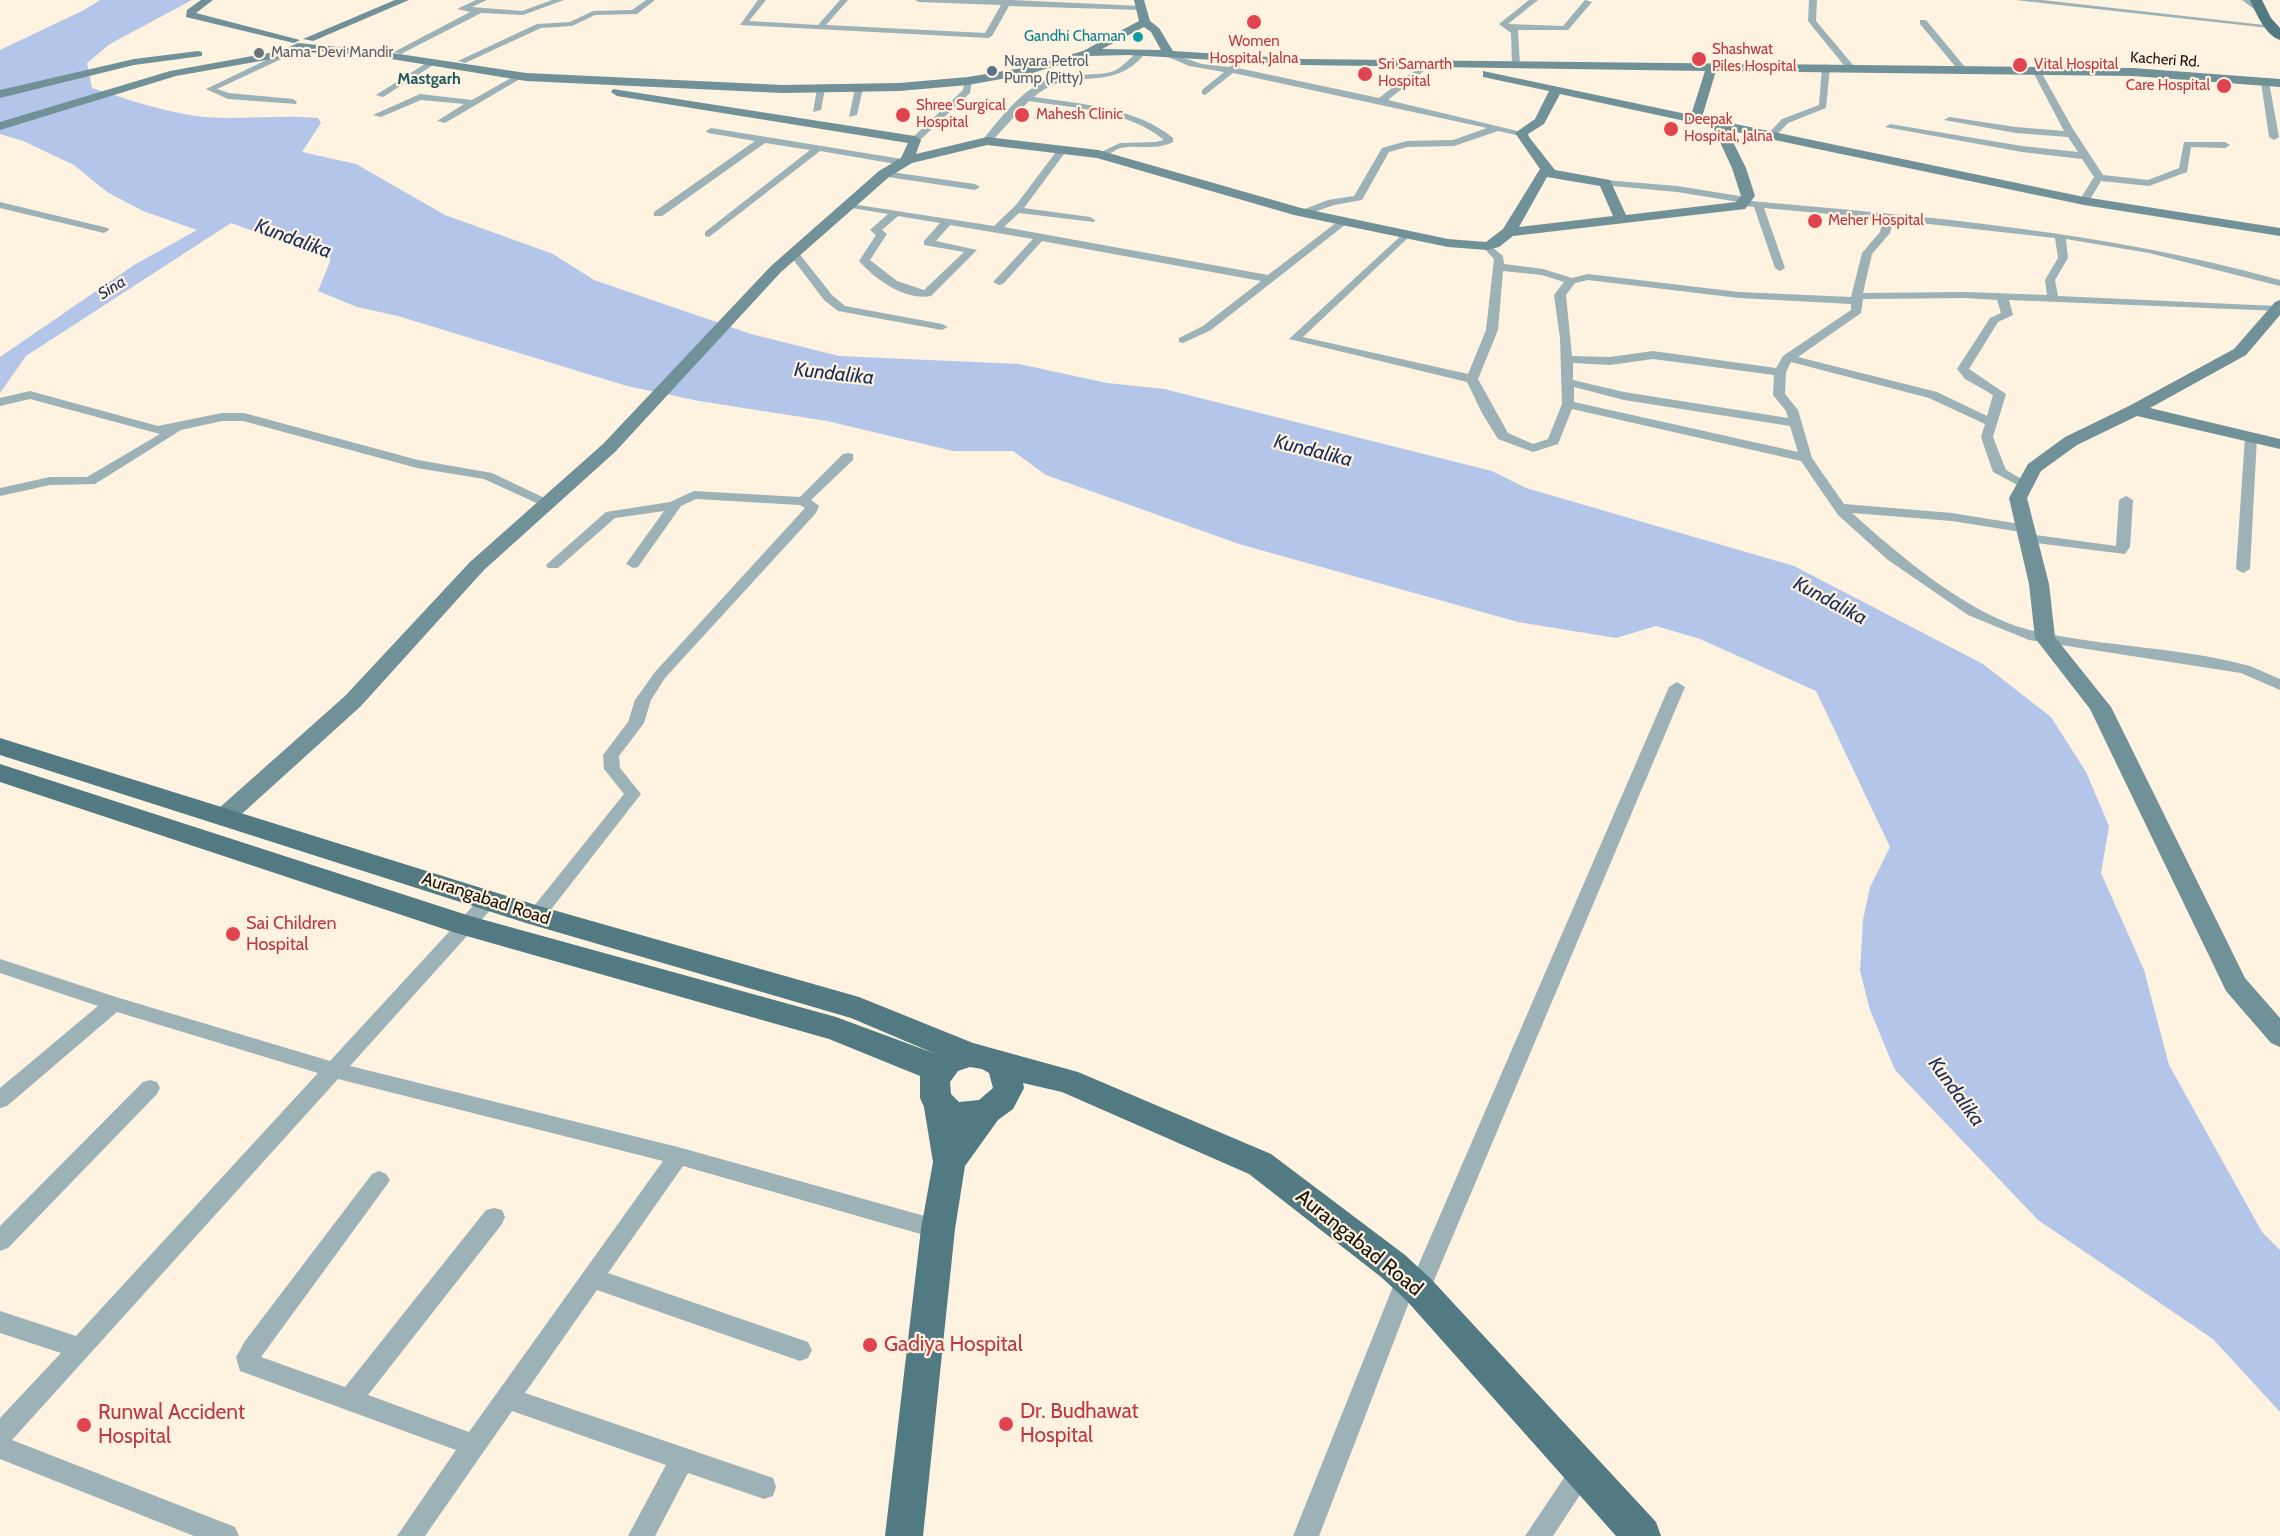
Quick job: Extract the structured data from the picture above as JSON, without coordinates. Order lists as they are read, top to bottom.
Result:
{
  "streets": {
    "main road": ["Kacheri Rd.", "Aurangabad Road"]
  },
  "districts": ["Mastgarh"],
  "water": ["Kundalika", "Sina"],
  "places": [
    "Women Hospital, Jalna",
    "Gandhi Chaman",
    "Mama-Devi Mandir",
    "Shashwat Piles Hospital",
    "Vital Hospital",
    "Nayara Petrol Pump (Pitty)",
    "Sri Samarth Hospital",
    "Care Hospital",
    "Shree Surgical Hospital",
    "Mahesh Clinic",
    "Deepak Hospital, Jalna",
    "Meher Hospital",
    "Sai Children Hospital",
    "Gadiya Hospital",
    "Dr. Budhawat Hospital",
    "Runwal Accident Hospital"
  ]
}
